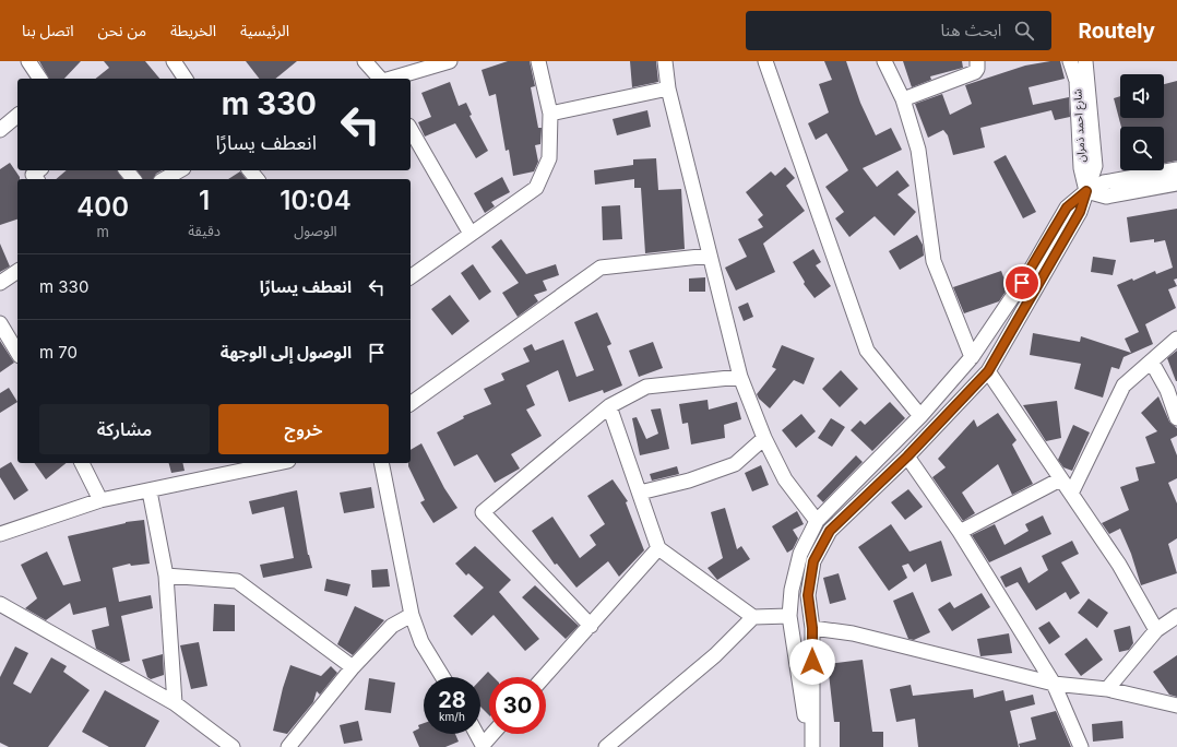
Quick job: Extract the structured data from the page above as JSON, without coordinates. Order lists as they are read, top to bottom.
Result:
{
  "streets": {
    "street": ["شارع احمد ذمران"]
  },
  "page": {
    "header": "Routely",
    "search": "ابحث هنا",
    "nav": [
      "الرئيسية",
      "الخريطة",
      "من نحن",
      "اتصل بنا"
    ],
    "turn": ["330 m", "انعطف يسارًا"],
    "eta": [
      "10:04",
      "الوصول",
      "1",
      "دقيقة",
      "400",
      "m"
    ],
    "list": [
      {
        "name": "انعطف يسارًا",
        "value": "330 m"
      },
      {
        "name": "الوصول إلى الوجهة",
        "value": "70 m"
      }
    ],
    "buttons": ["خروج", "مشاركة"],
    "speed": "28 km/h",
    "limit": "30"
  }
}
